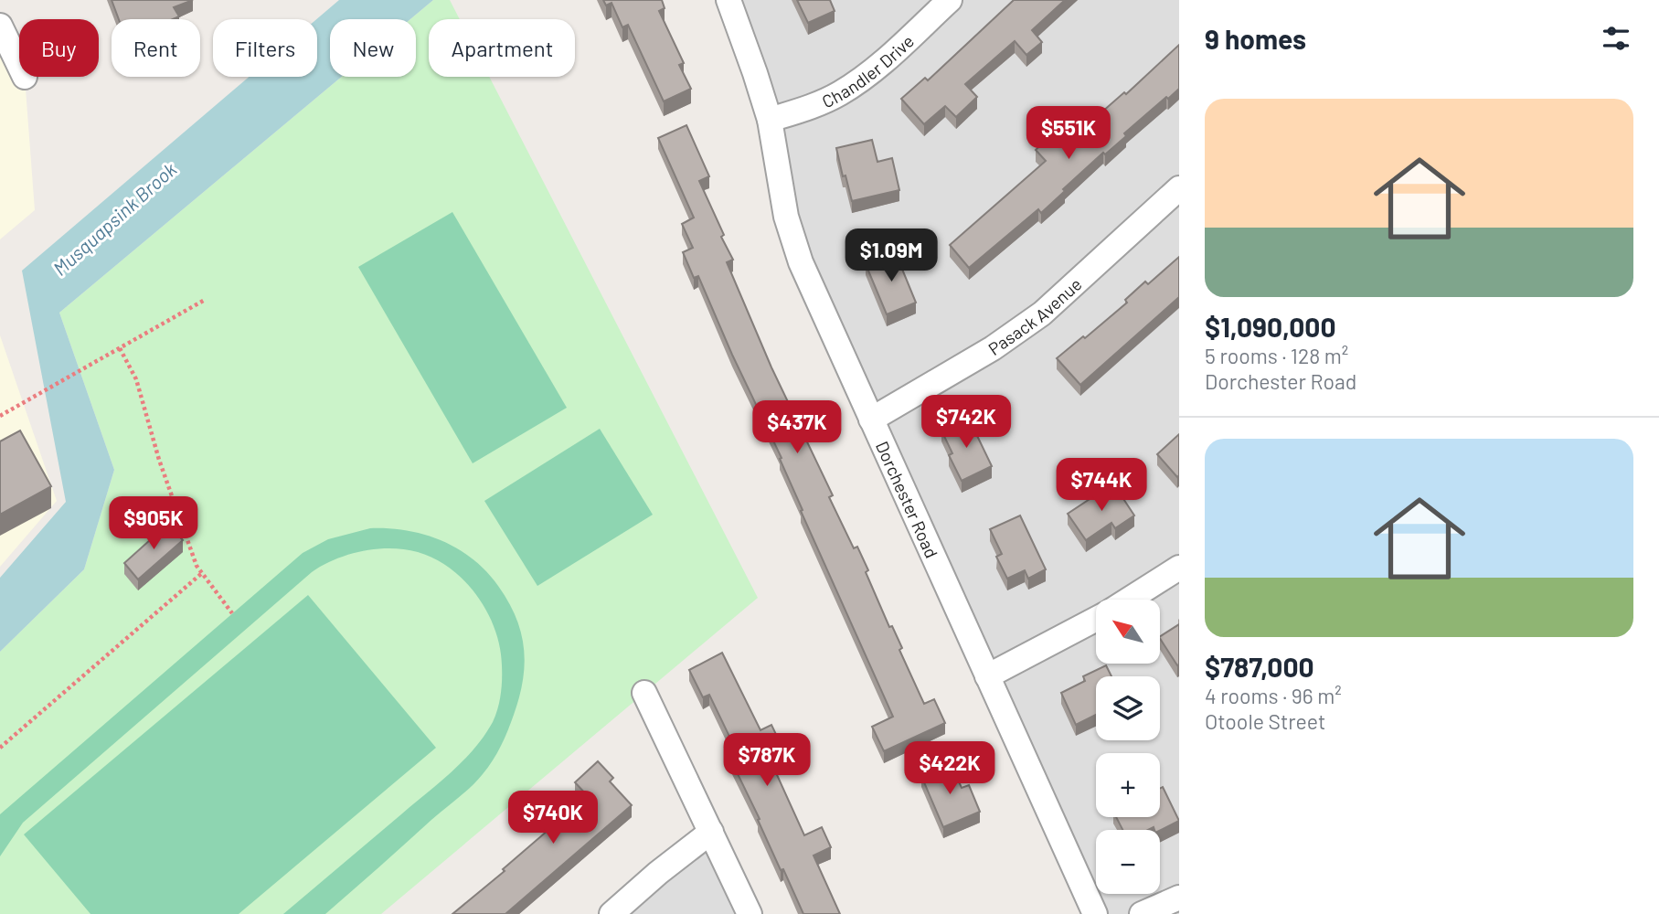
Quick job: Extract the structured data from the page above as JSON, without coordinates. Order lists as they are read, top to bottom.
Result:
{
  "streets": {
    "street": ["Chandler Drive", "Pasack Avenue", "Dorchester Road"]
  },
  "crossings": [
    ["Chandler Drive", "Dorchester Road"],
    ["Pasack Avenue", "Dorchester Road"]
  ],
  "water": ["Musquapsink Brook"],
  "north": "top left",
  "page": {
    "heading": "9 homes",
    "chip": [
      "Buy",
      "Rent",
      "Filters",
      "New",
      "Apartment"
    ],
    "list": [
      {
        "name": "$1,090,000",
        "note": "5 rooms · 128 m² · Dorchester Road"
      },
      {
        "name": "$787,000",
        "note": "4 rooms · 96 m² · Otoole Street"
      }
    ],
    "price": [
      "$551K",
      "$1.09M",
      "$742K",
      "$437K",
      "$744K",
      "$905K",
      "$787K",
      "$422K",
      "$740K"
    ],
    "map_buttons": ["+", "−"]
  }
}
